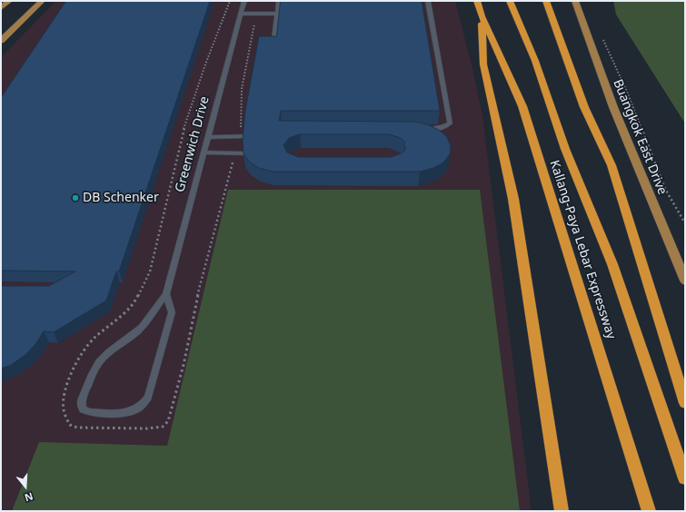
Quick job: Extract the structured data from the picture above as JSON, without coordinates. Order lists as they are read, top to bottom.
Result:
{
  "streets": {
    "highway": ["Kallang-Paya Lebar Expressway"],
    "main road": ["Buangkok East Drive"],
    "lane": ["Greenwich Drive"]
  },
  "places": ["DB Schenker"],
  "north": "bottom"
}
